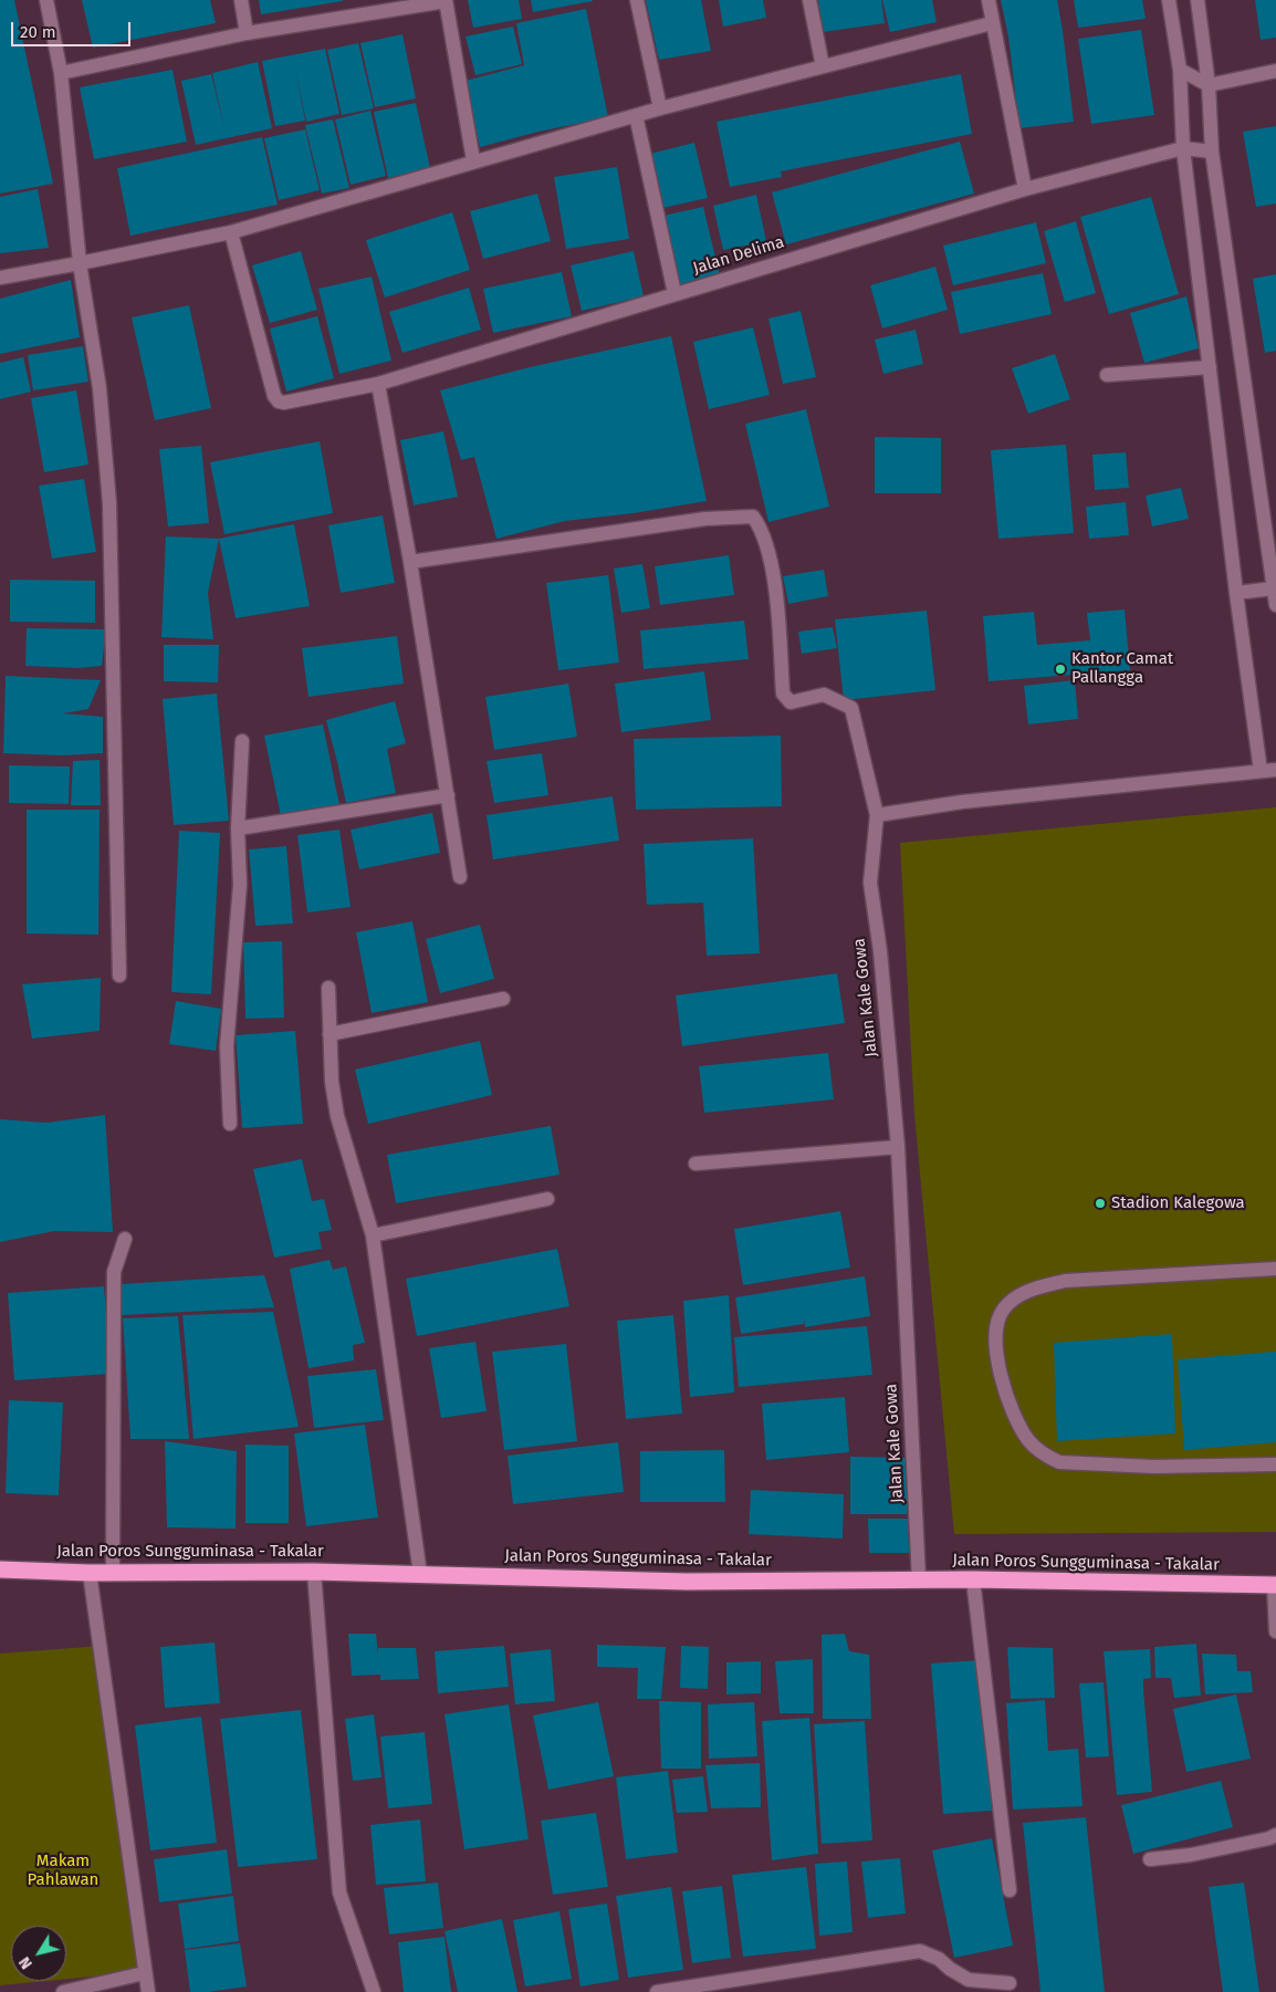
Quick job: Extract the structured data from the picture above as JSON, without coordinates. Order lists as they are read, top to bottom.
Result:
{
  "streets": {
    "highway": ["Jalan Poros Sungguminasa - Takalar"],
    "street": ["Jalan Delima", "Jalan Kale Gowa"]
  },
  "crossings": [
    ["Jalan Kale Gowa", "Jalan Poros Sungguminasa - Takalar"]
  ],
  "parks": ["Makam Pahlawan"],
  "places": ["Kantor Camat Pallangga", "Stadion Kalegowa"],
  "scale_bar": "20 m",
  "north": "bottom left"
}
